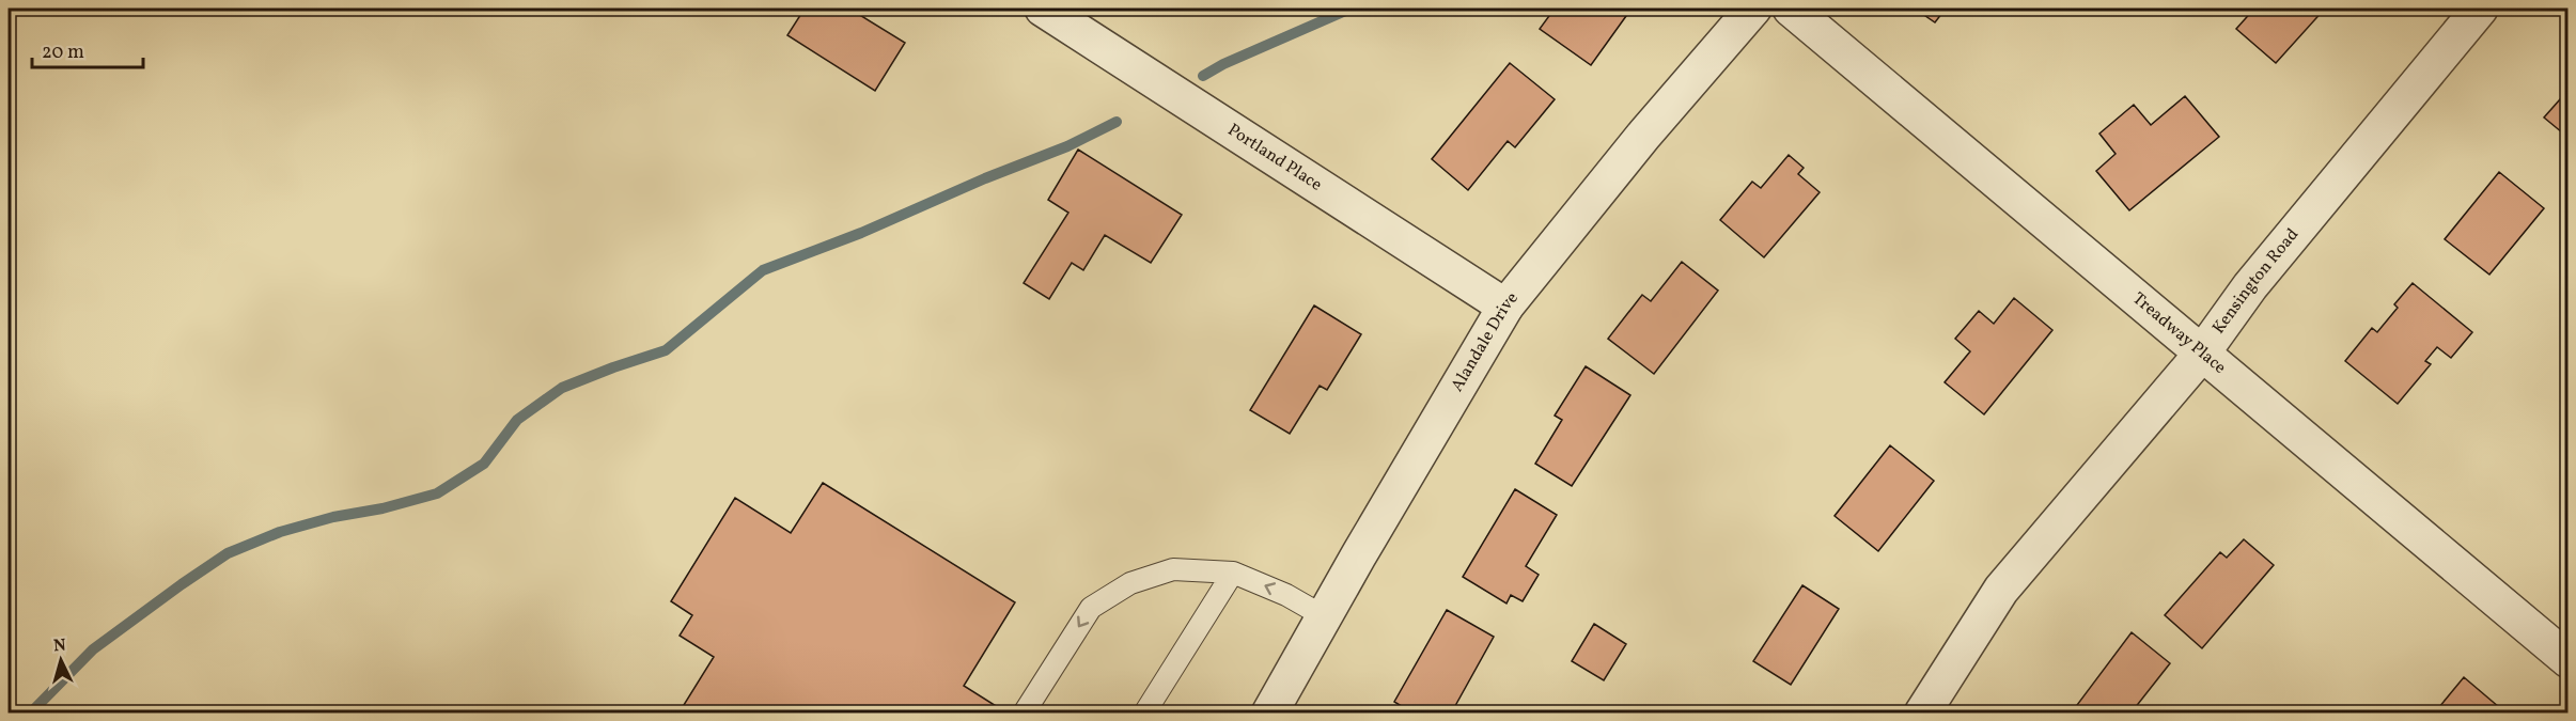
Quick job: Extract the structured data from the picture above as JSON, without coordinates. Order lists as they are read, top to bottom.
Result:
{
  "streets": {
    "street": [
      "Portland Place",
      "Kensington Road",
      "Treadway Place",
      "Alandale Drive"
    ]
  },
  "crossings": [
    ["Portland Place", "Alandale Drive"],
    ["Kensington Road", "Treadway Place"]
  ],
  "scale_bar": "20 m",
  "north": "top"
}
